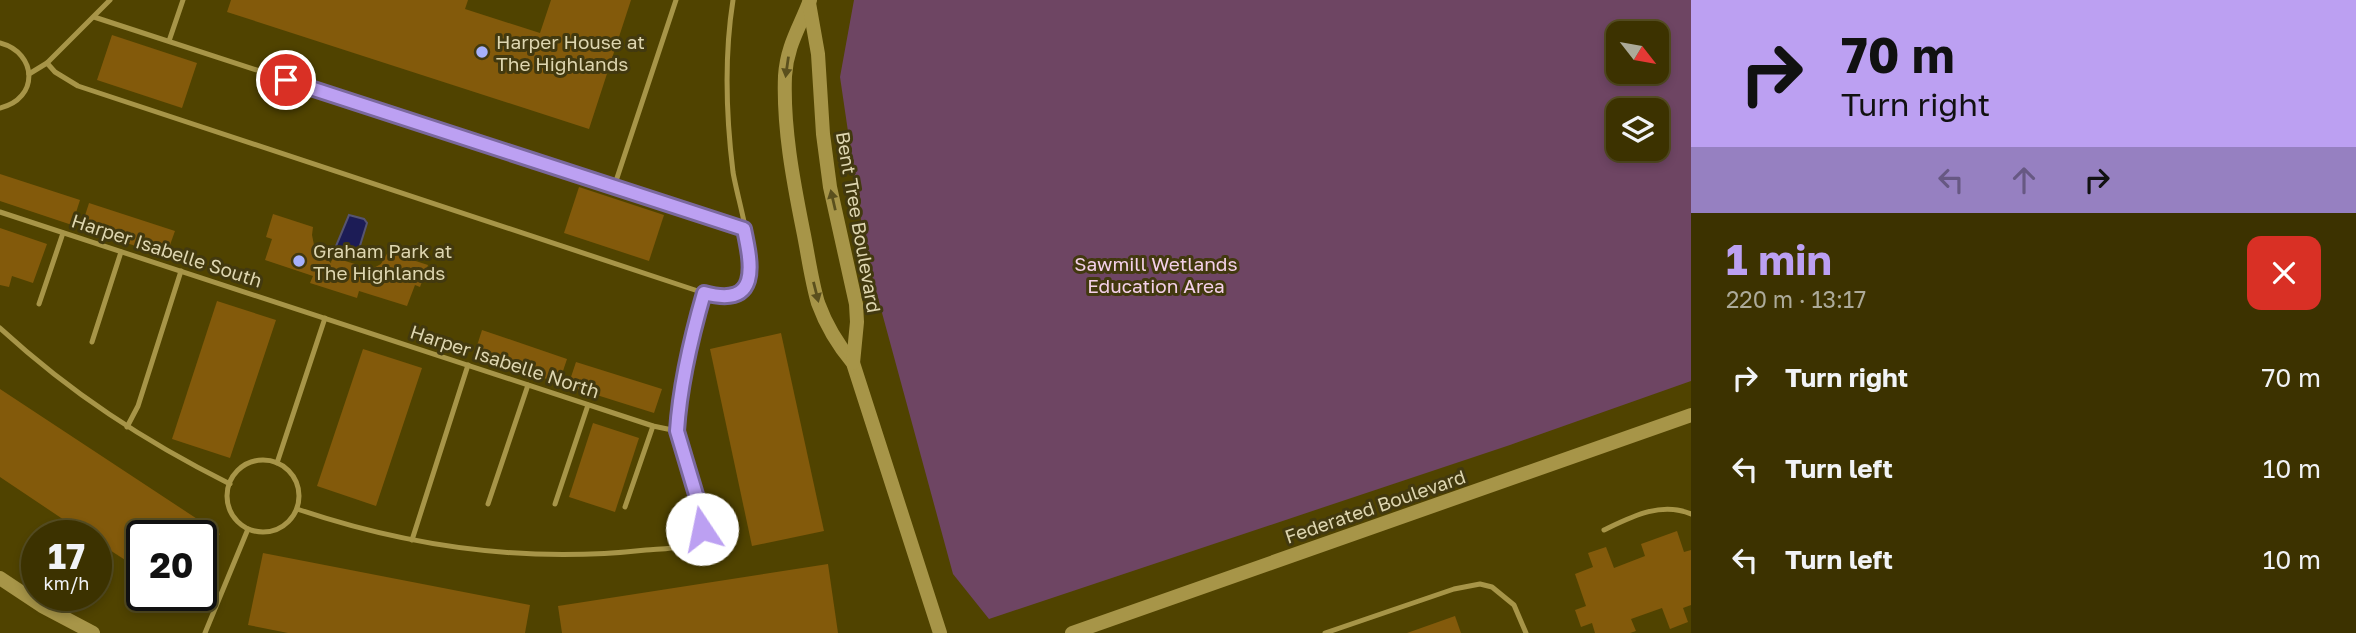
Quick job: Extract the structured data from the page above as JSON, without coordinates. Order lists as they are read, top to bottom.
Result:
{
  "streets": {
    "street": ["Bent Tree Boulevard", "Federated Boulevard"],
    "lane": ["Harper Isabelle South", "Harper Isabelle North"]
  },
  "crossings": [
    ["Harper Isabelle South", "Harper Isabelle North"]
  ],
  "parks": ["Sawmill Wetlands Education Area"],
  "places": ["Harper House at The Highlands", "Graham Park at The Highlands"],
  "north": "bottom right",
  "page": {
    "turn": ["70 m", "Turn right"],
    "heading": ["1 min", "220 m · 13:17"],
    "list": [
      {
        "name": "Turn right",
        "value": "70 m"
      },
      {
        "name": "Turn left",
        "value": "10 m"
      },
      {
        "name": "Turn left",
        "value": "10 m"
      }
    ],
    "speed": "17 km/h",
    "limit": "20"
  }
}
